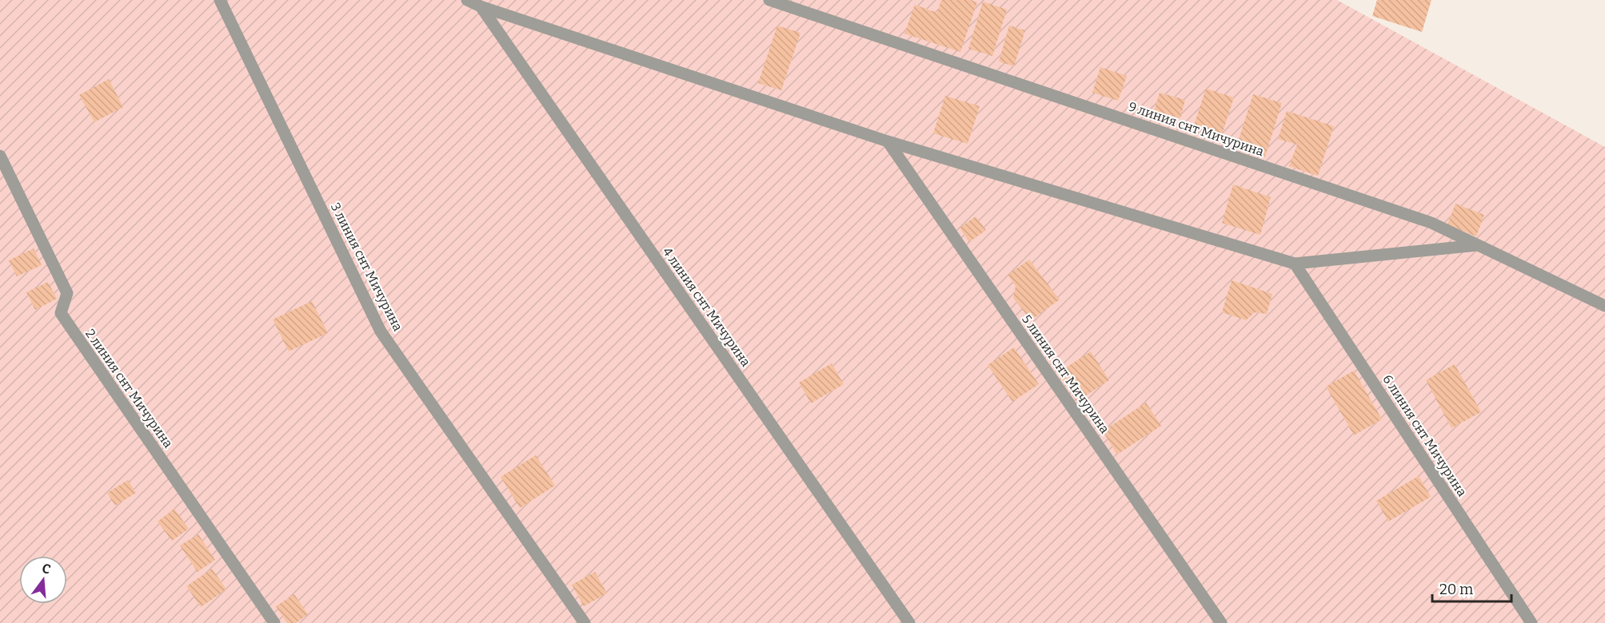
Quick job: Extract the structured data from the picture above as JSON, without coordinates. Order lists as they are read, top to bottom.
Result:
{
  "streets": {
    "street": [
      "9 линия снт Мичурина",
      "3 линия снт Мичурина",
      "4 линия снт Мичурина",
      "5 линия снт Мичурина",
      "2 линия снт Мичурина",
      "6 линия снт Мичурина"
    ]
  },
  "scale_bar": "20 m",
  "north": "top"
}
